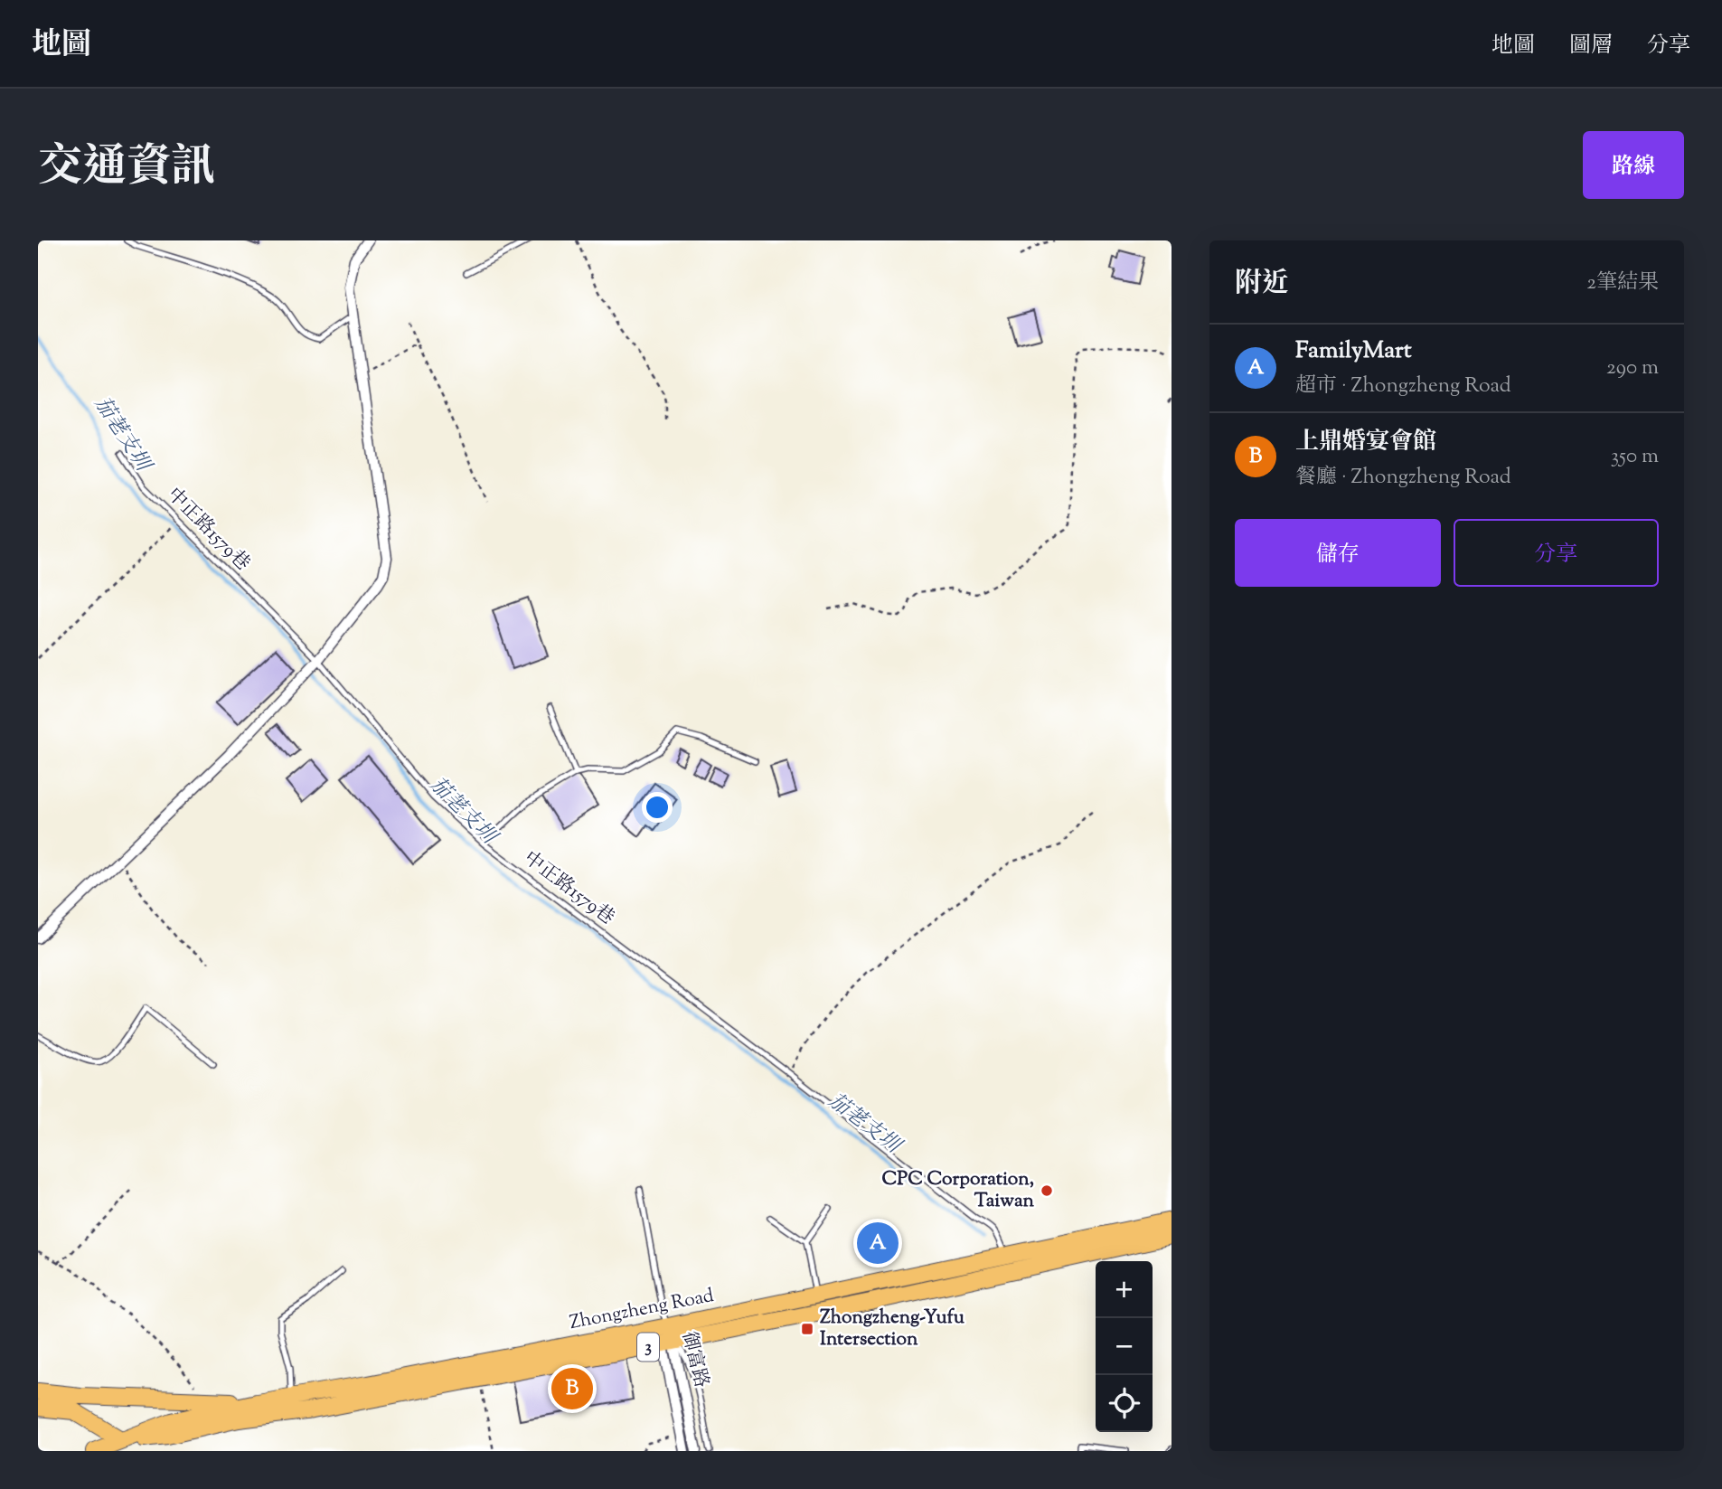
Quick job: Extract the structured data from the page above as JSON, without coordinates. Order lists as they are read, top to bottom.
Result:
{
  "streets": {
    "main road": ["Zhongzheng Road", "3"],
    "street": ["御富路"],
    "lane": ["中正路1579巷"]
  },
  "crossings": [
    ["中正路1579巷", "Zhongzheng Road"],
    ["Zhongzheng Road", "3"],
    ["Zhongzheng Road", "御富路"]
  ],
  "water": ["茄荖支圳"],
  "places": {
    "other": ["CPC Corporation, Taiwan"],
    "transit": ["Zhongzheng-Yufu Intersection"]
  },
  "page": {
    "header": "地圖",
    "nav": ["地圖", "圖層", "分享"],
    "title": "交通資訊",
    "buttons": [
      "路線",
      ["儲存", "分享"]
    ],
    "heading": ["附近", "2筆結果"],
    "list": [
      {
        "mark": "A",
        "name": "FamilyMart",
        "note": "超市 · Zhongzheng Road",
        "value": "290 m"
      },
      {
        "mark": "B",
        "name": "上鼎婚宴會館",
        "note": "餐廳 · Zhongzheng Road",
        "value": "350 m"
      }
    ],
    "pins": ["A", "B"],
    "map_buttons": ["+", "−"]
  }
}
